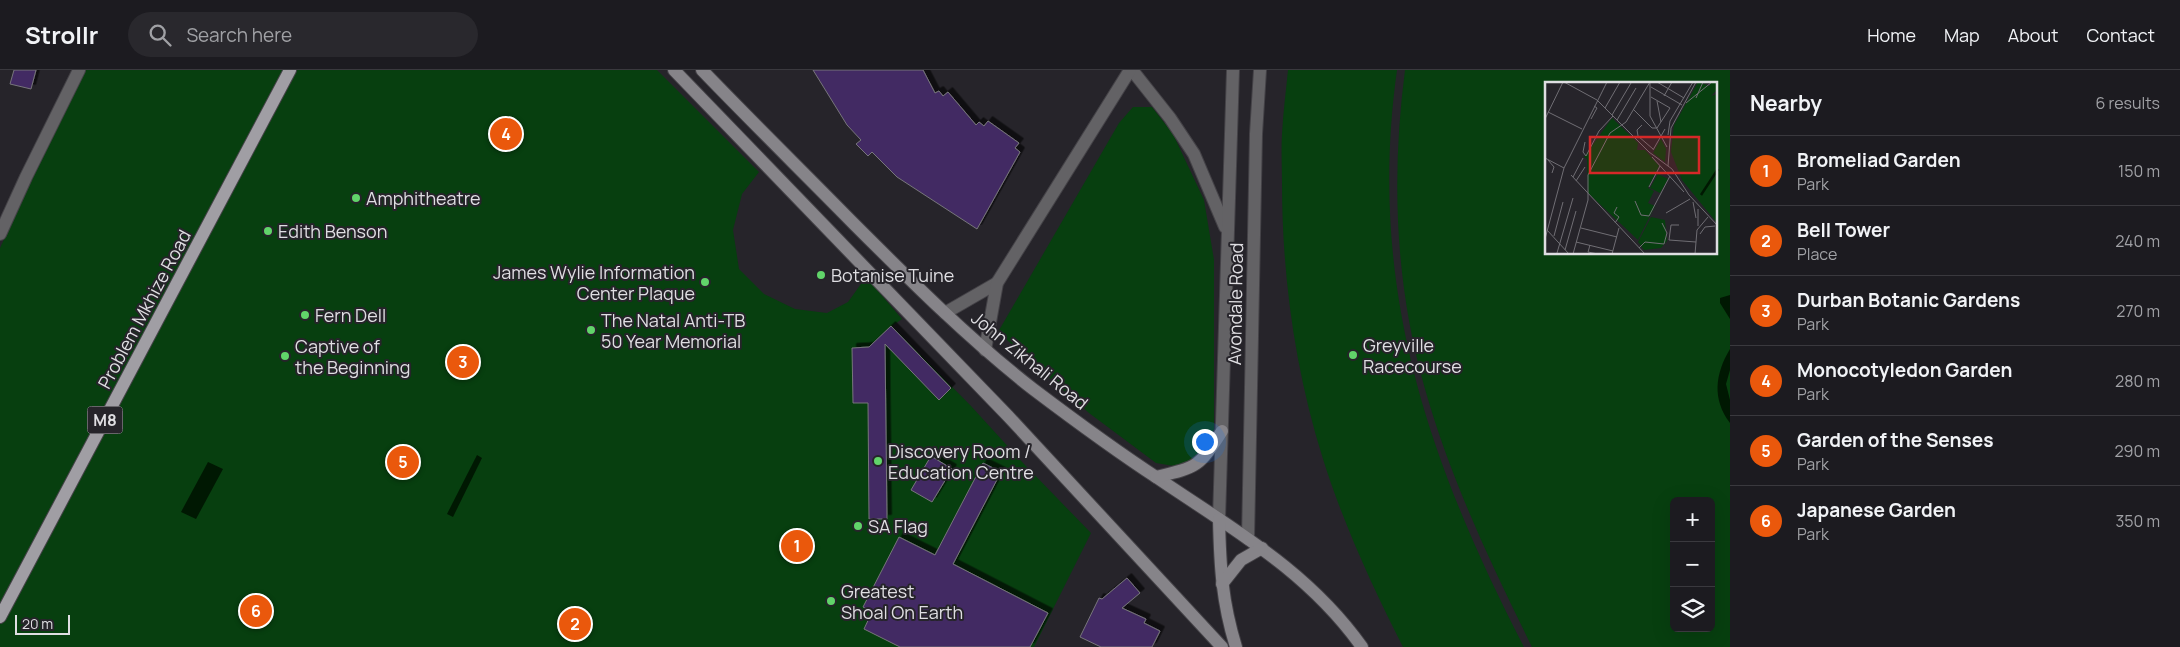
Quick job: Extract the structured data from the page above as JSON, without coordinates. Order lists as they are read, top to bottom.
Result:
{
  "streets": {
    "main road": ["Problem Mkhize Road", "John Zikhali Road", "M8"],
    "street": ["Avondale Road"]
  },
  "crossings": [
    ["Avondale Road", "John Zikhali Road"]
  ],
  "places": [
    "Amphitheatre",
    "Edith Benson",
    "Botanise Tuine",
    "James Wylie Information Center Plaque",
    "Fern Dell",
    "The Natal Anti-TB 50 Year Memorial",
    "Greyville Racecourse",
    "Captive of the Beginning",
    "Discovery Room / Education Centre",
    "SA Flag",
    "Greatest Shoal On Earth"
  ],
  "scale_bar": "20 m",
  "page": {
    "header": "Strollr",
    "search": "Search here",
    "nav": [
      "Home",
      "Map",
      "About",
      "Contact"
    ],
    "heading": ["Nearby", "6 results"],
    "pins": [
      "4",
      "3",
      "5",
      "1",
      "6",
      "2"
    ],
    "list": [
      {
        "mark": "1",
        "name": "Bromeliad Garden",
        "note": "Park",
        "value": "150 m"
      },
      {
        "mark": "2",
        "name": "Bell Tower",
        "note": "Place",
        "value": "240 m"
      },
      {
        "mark": "3",
        "name": "Durban Botanic Gardens",
        "note": "Park",
        "value": "270 m"
      },
      {
        "mark": "4",
        "name": "Monocotyledon Garden",
        "note": "Park",
        "value": "280 m"
      },
      {
        "mark": "5",
        "name": "Garden of the Senses",
        "note": "Park",
        "value": "290 m"
      },
      {
        "mark": "6",
        "name": "Japanese Garden",
        "note": "Park",
        "value": "350 m"
      }
    ],
    "map_buttons": ["+", "−"],
    "scale": "20 m"
  }
}
